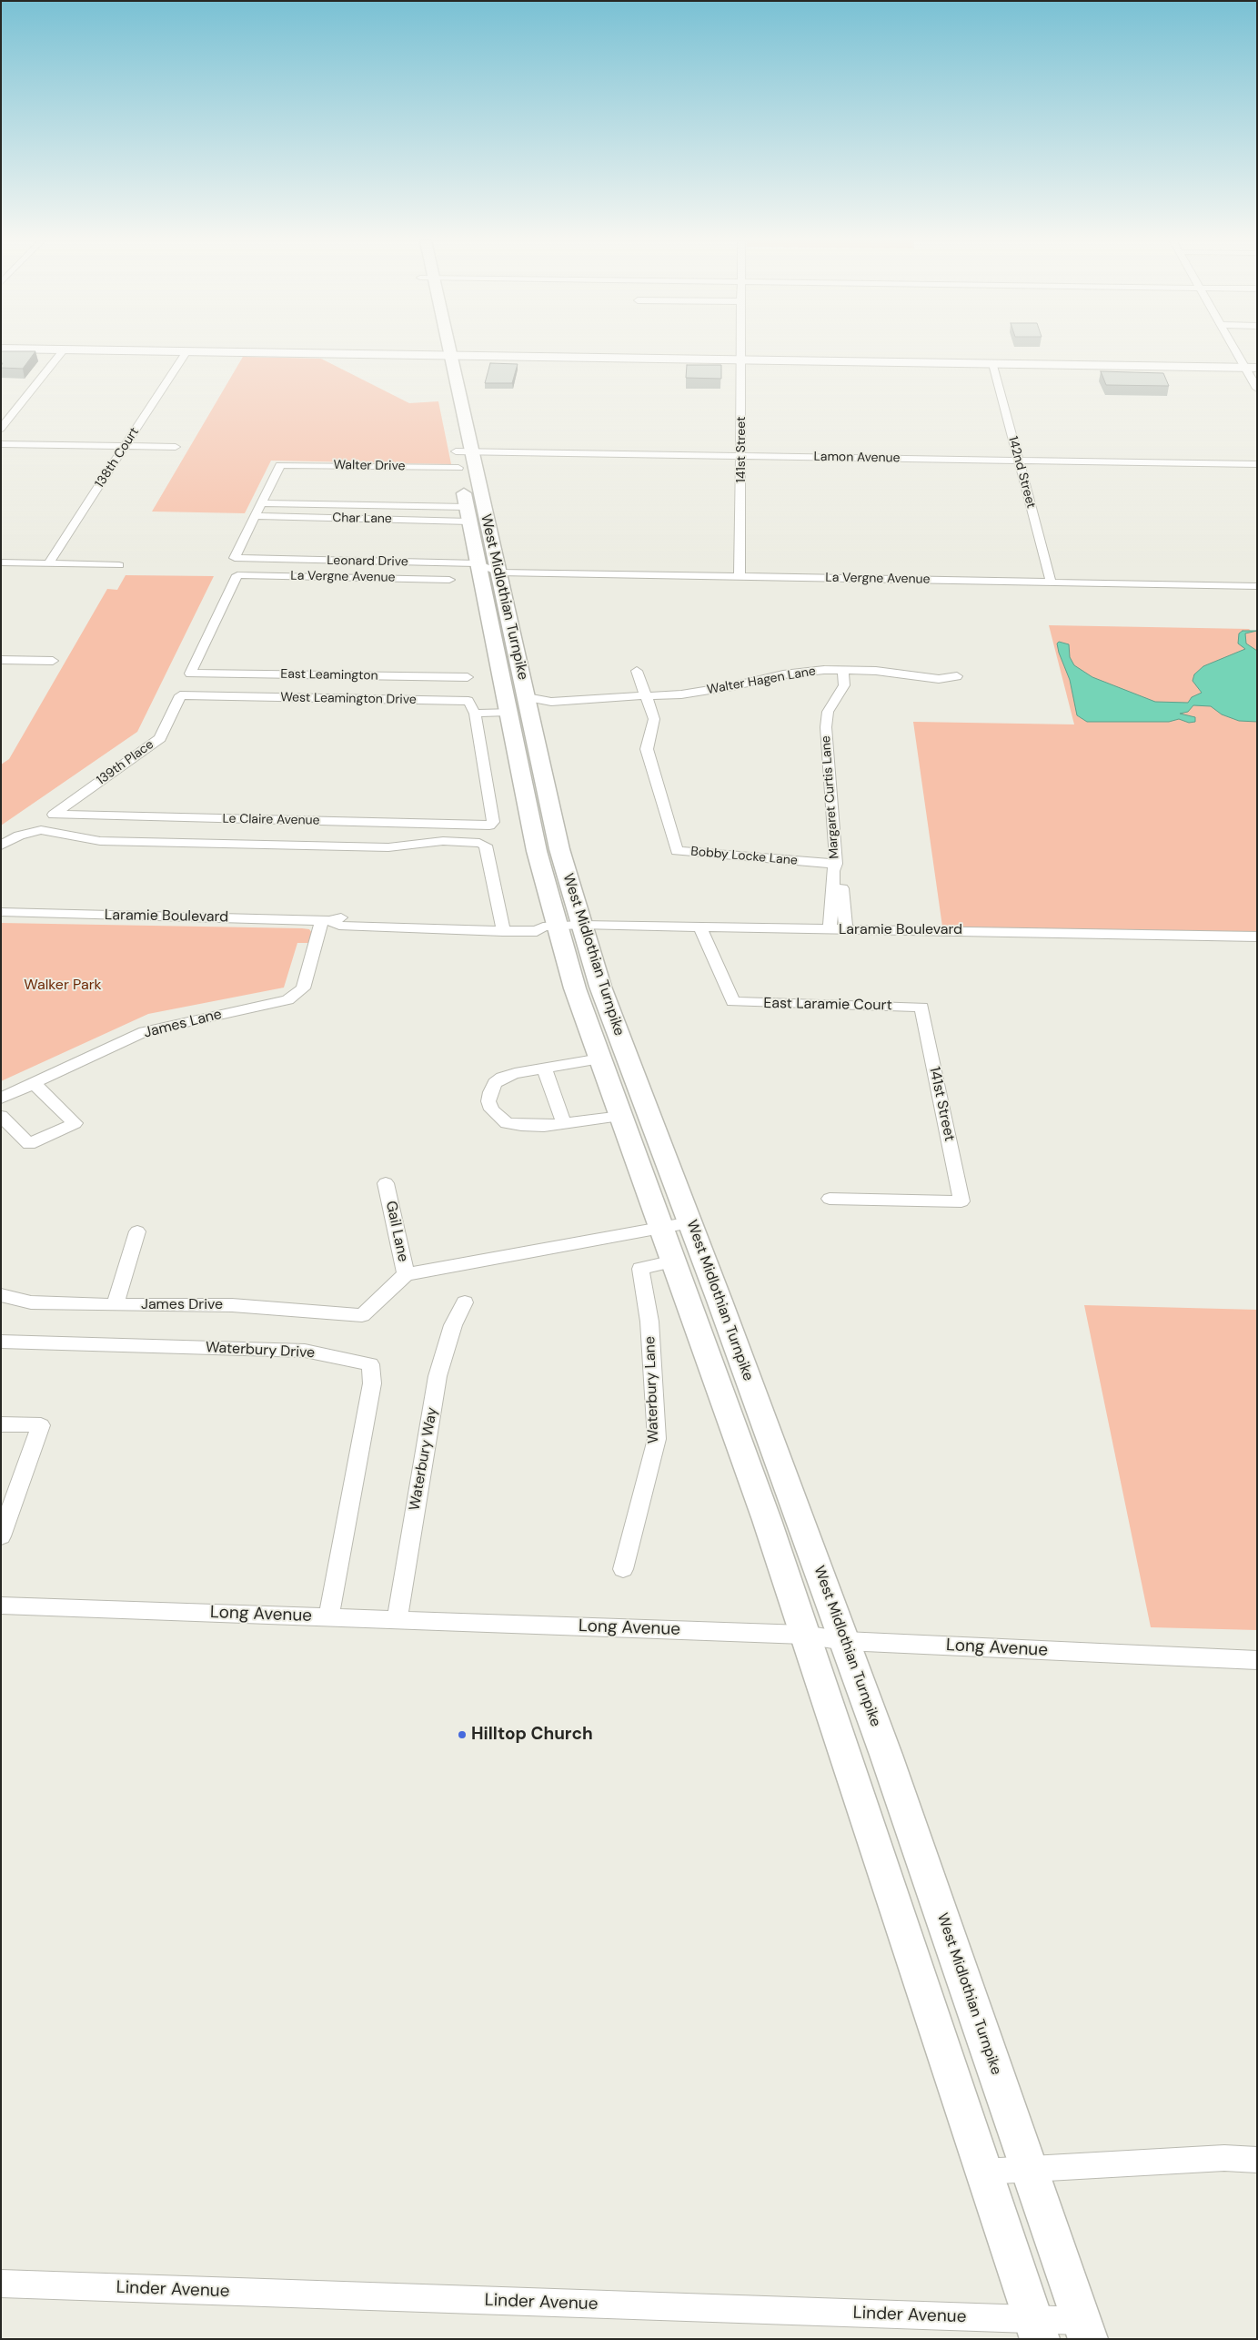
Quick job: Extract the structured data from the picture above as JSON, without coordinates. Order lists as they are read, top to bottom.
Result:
{
  "streets": {
    "main road": ["West Midlothian Turnpike"],
    "street": [
      "141st Street",
      "138th Court",
      "Lamon Avenue",
      "Walter Drive",
      "142nd Street",
      "Char Lane",
      "Leonard Drive",
      "La Vergne Avenue",
      "East Leamington",
      "Walter Hagen Lane",
      "West Leamington Drive",
      "139th Place",
      "Margaret Curtis Lane",
      "Le Claire Avenue",
      "Bobby Locke Lane",
      "Laramie Boulevard",
      "East Laramie Court",
      "James Lane",
      "Gail Lane",
      "James Drive",
      "Waterbury Drive",
      "Waterbury Lane",
      "Waterbury Way",
      "Long Avenue",
      "Linder Avenue"
    ]
  },
  "crossings": [
    ["141st Street", "Lamon Avenue"],
    ["141st Street", "La Vergne Avenue"],
    ["141st Street", "East Laramie Court"],
    ["Lamon Avenue", "142nd Street"],
    ["Lamon Avenue", "West Midlothian Turnpike"],
    ["Walter Drive", "West Midlothian Turnpike"],
    ["142nd Street", "La Vergne Avenue"],
    ["Char Lane", "Leonard Drive"],
    ["Char Lane", "West Midlothian Turnpike"],
    ["Leonard Drive", "La Vergne Avenue"],
    ["Leonard Drive", "West Midlothian Turnpike"],
    ["La Vergne Avenue", "West Midlothian Turnpike"],
    ["La Vergne Avenue", "East Leamington"],
    ["West Midlothian Turnpike", "Walter Hagen Lane"],
    ["West Midlothian Turnpike", "Laramie Boulevard"],
    ["West Midlothian Turnpike", "Waterbury Lane"],
    ["West Midlothian Turnpike", "Long Avenue"],
    ["West Midlothian Turnpike", "Linder Avenue"],
    ["Walter Hagen Lane", "Margaret Curtis Lane"],
    ["Walter Hagen Lane", "Bobby Locke Lane"],
    ["West Leamington Drive", "139th Place"],
    ["West Leamington Drive", "Le Claire Avenue"],
    ["139th Place", "Le Claire Avenue"],
    ["Margaret Curtis Lane", "Bobby Locke Lane"],
    ["Margaret Curtis Lane", "Laramie Boulevard"],
    ["Laramie Boulevard", "East Laramie Court"],
    ["Laramie Boulevard", "James Lane"],
    ["Gail Lane", "James Drive"],
    ["Waterbury Drive", "Long Avenue"],
    ["Waterbury Way", "Long Avenue"]
  ],
  "parks": ["Walker Park"],
  "places": ["Hilltop Church"]
}
